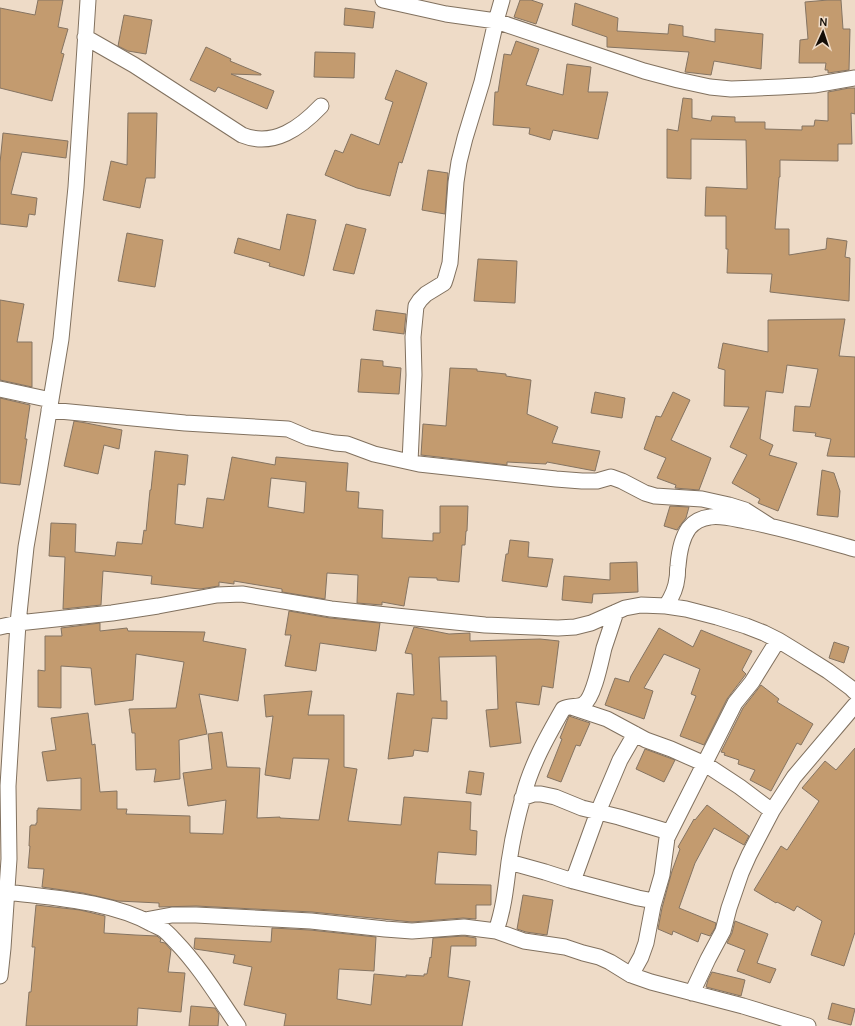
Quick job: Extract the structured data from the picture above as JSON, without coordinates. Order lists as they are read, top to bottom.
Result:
{
  "north": "top"
}
